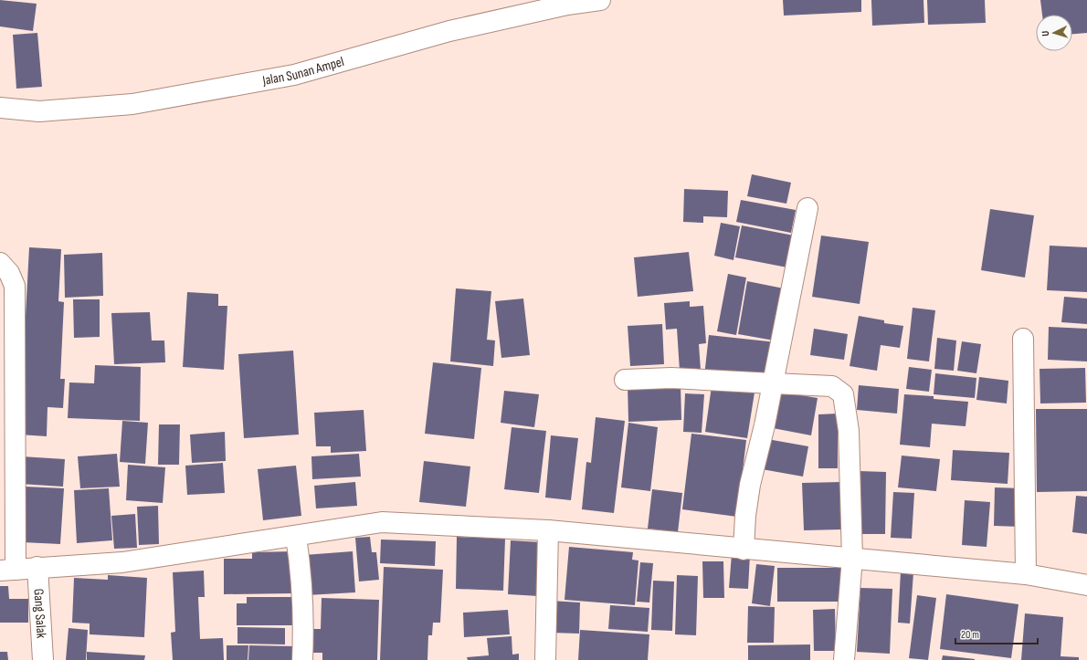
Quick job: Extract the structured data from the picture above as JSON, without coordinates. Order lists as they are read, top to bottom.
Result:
{
  "streets": {
    "street": ["Jalan Sunan Ampel", "Gang Salak"]
  },
  "scale_bar": "20 m",
  "north": "left"
}
